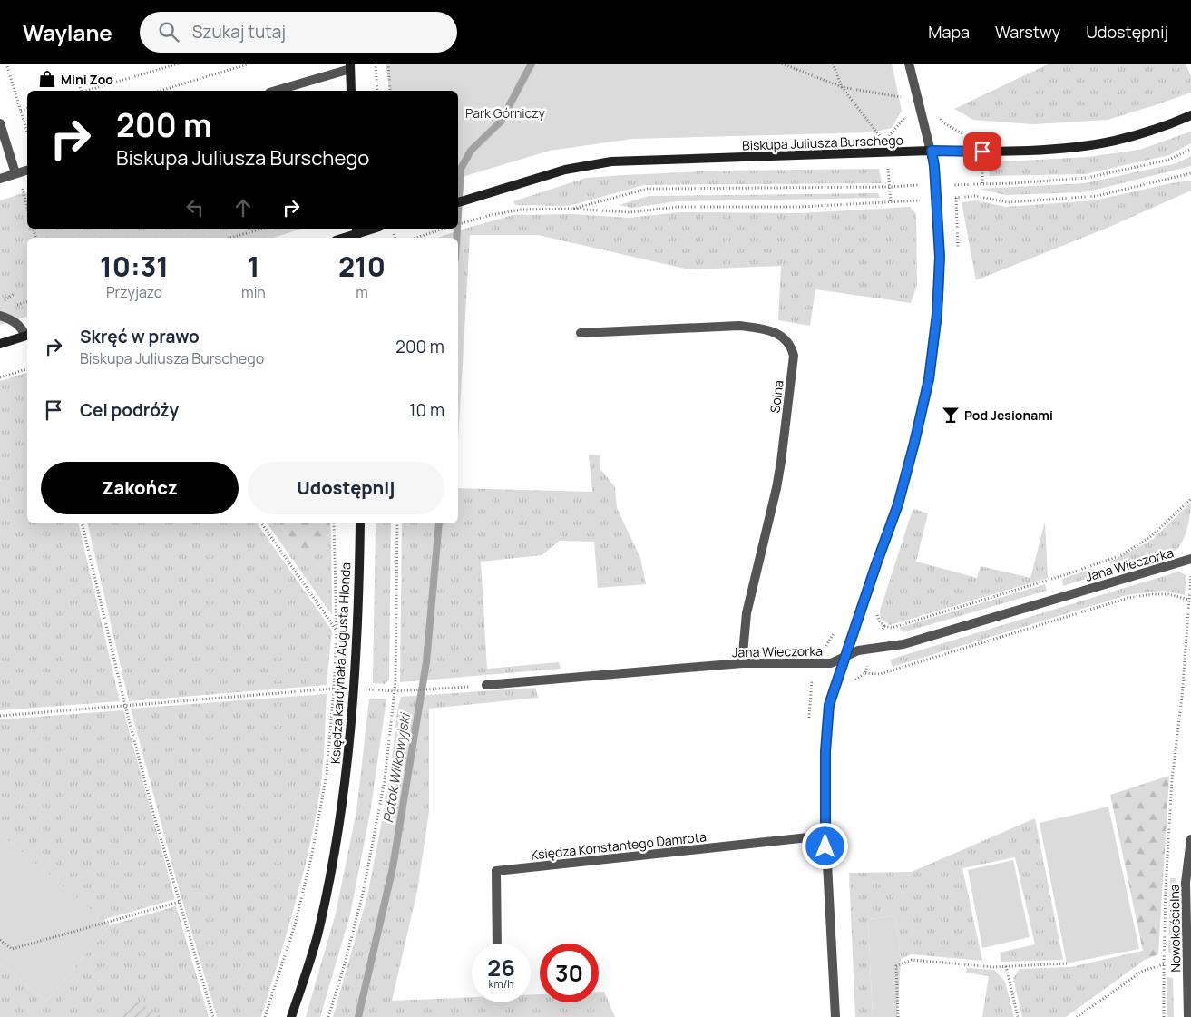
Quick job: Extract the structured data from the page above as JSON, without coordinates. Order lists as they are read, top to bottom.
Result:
{
  "streets": {
    "street": [
      "Biskupa Juliusza Burschego",
      "Solna",
      "Jana Wieczorka",
      "Księdza kardynała Augusta Hlonda",
      "Księdza Konstantego Damrota",
      "Nowokościelna"
    ]
  },
  "crossings": [
    ["Solna", "Jana Wieczorka"]
  ],
  "water": ["Potok Wilkowyjski"],
  "parks": ["Park Górniczy"],
  "places": {
    "shop": ["Mini Zoo"],
    "bar": ["Pod Jesionami"]
  },
  "page": {
    "header": "Waylane",
    "search": "Szukaj tutaj",
    "nav": ["Mapa", "Warstwy", "Udostępnij"],
    "turn": ["200 m", "Biskupa Juliusza Burschego"],
    "eta": [
      "10:31",
      "Przyjazd",
      "1",
      "min",
      "210",
      "m"
    ],
    "list": [
      {
        "name": "Skręć w prawo",
        "note": "Biskupa Juliusza Burschego",
        "value": "200 m"
      },
      {
        "name": "Cel podróży",
        "value": "10 m"
      }
    ],
    "buttons": ["Zakończ", "Udostępnij"],
    "speed": "26 km/h",
    "limit": "30"
  }
}
